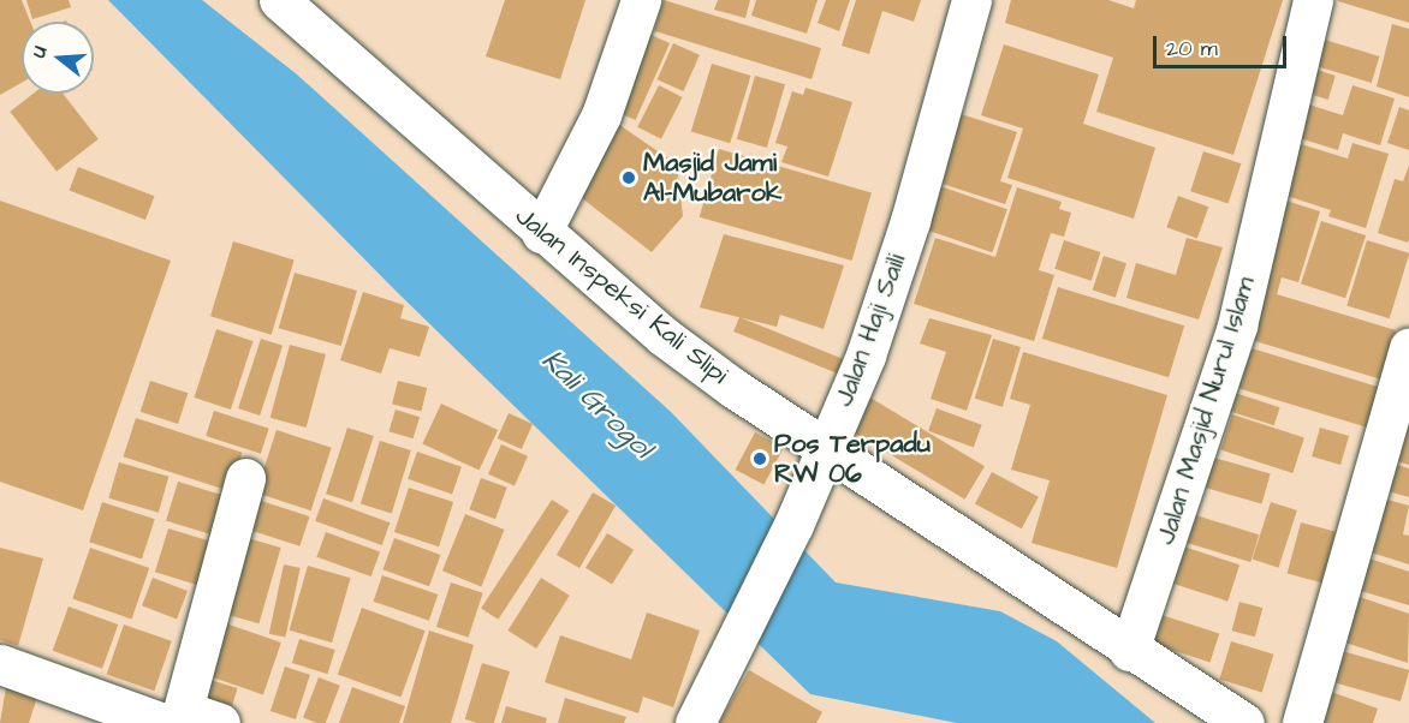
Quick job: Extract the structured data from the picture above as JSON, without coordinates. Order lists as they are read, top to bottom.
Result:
{
  "streets": {
    "street": ["Jalan Inspeksi Kali Slipi", "Jalan Haji Saili", "Jalan Masjid Nurul Islam"]
  },
  "crossings": [
    ["Jalan Inspeksi Kali Slipi", "Jalan Haji Saili"],
    ["Jalan Inspeksi Kali Slipi", "Jalan Masjid Nurul Islam"]
  ],
  "water": ["Kali Grogol"],
  "places": ["Masjid Jami Al-Mubarok", "Pos Terpadu RW 06"],
  "scale_bar": "20 m",
  "north": "left"
}
